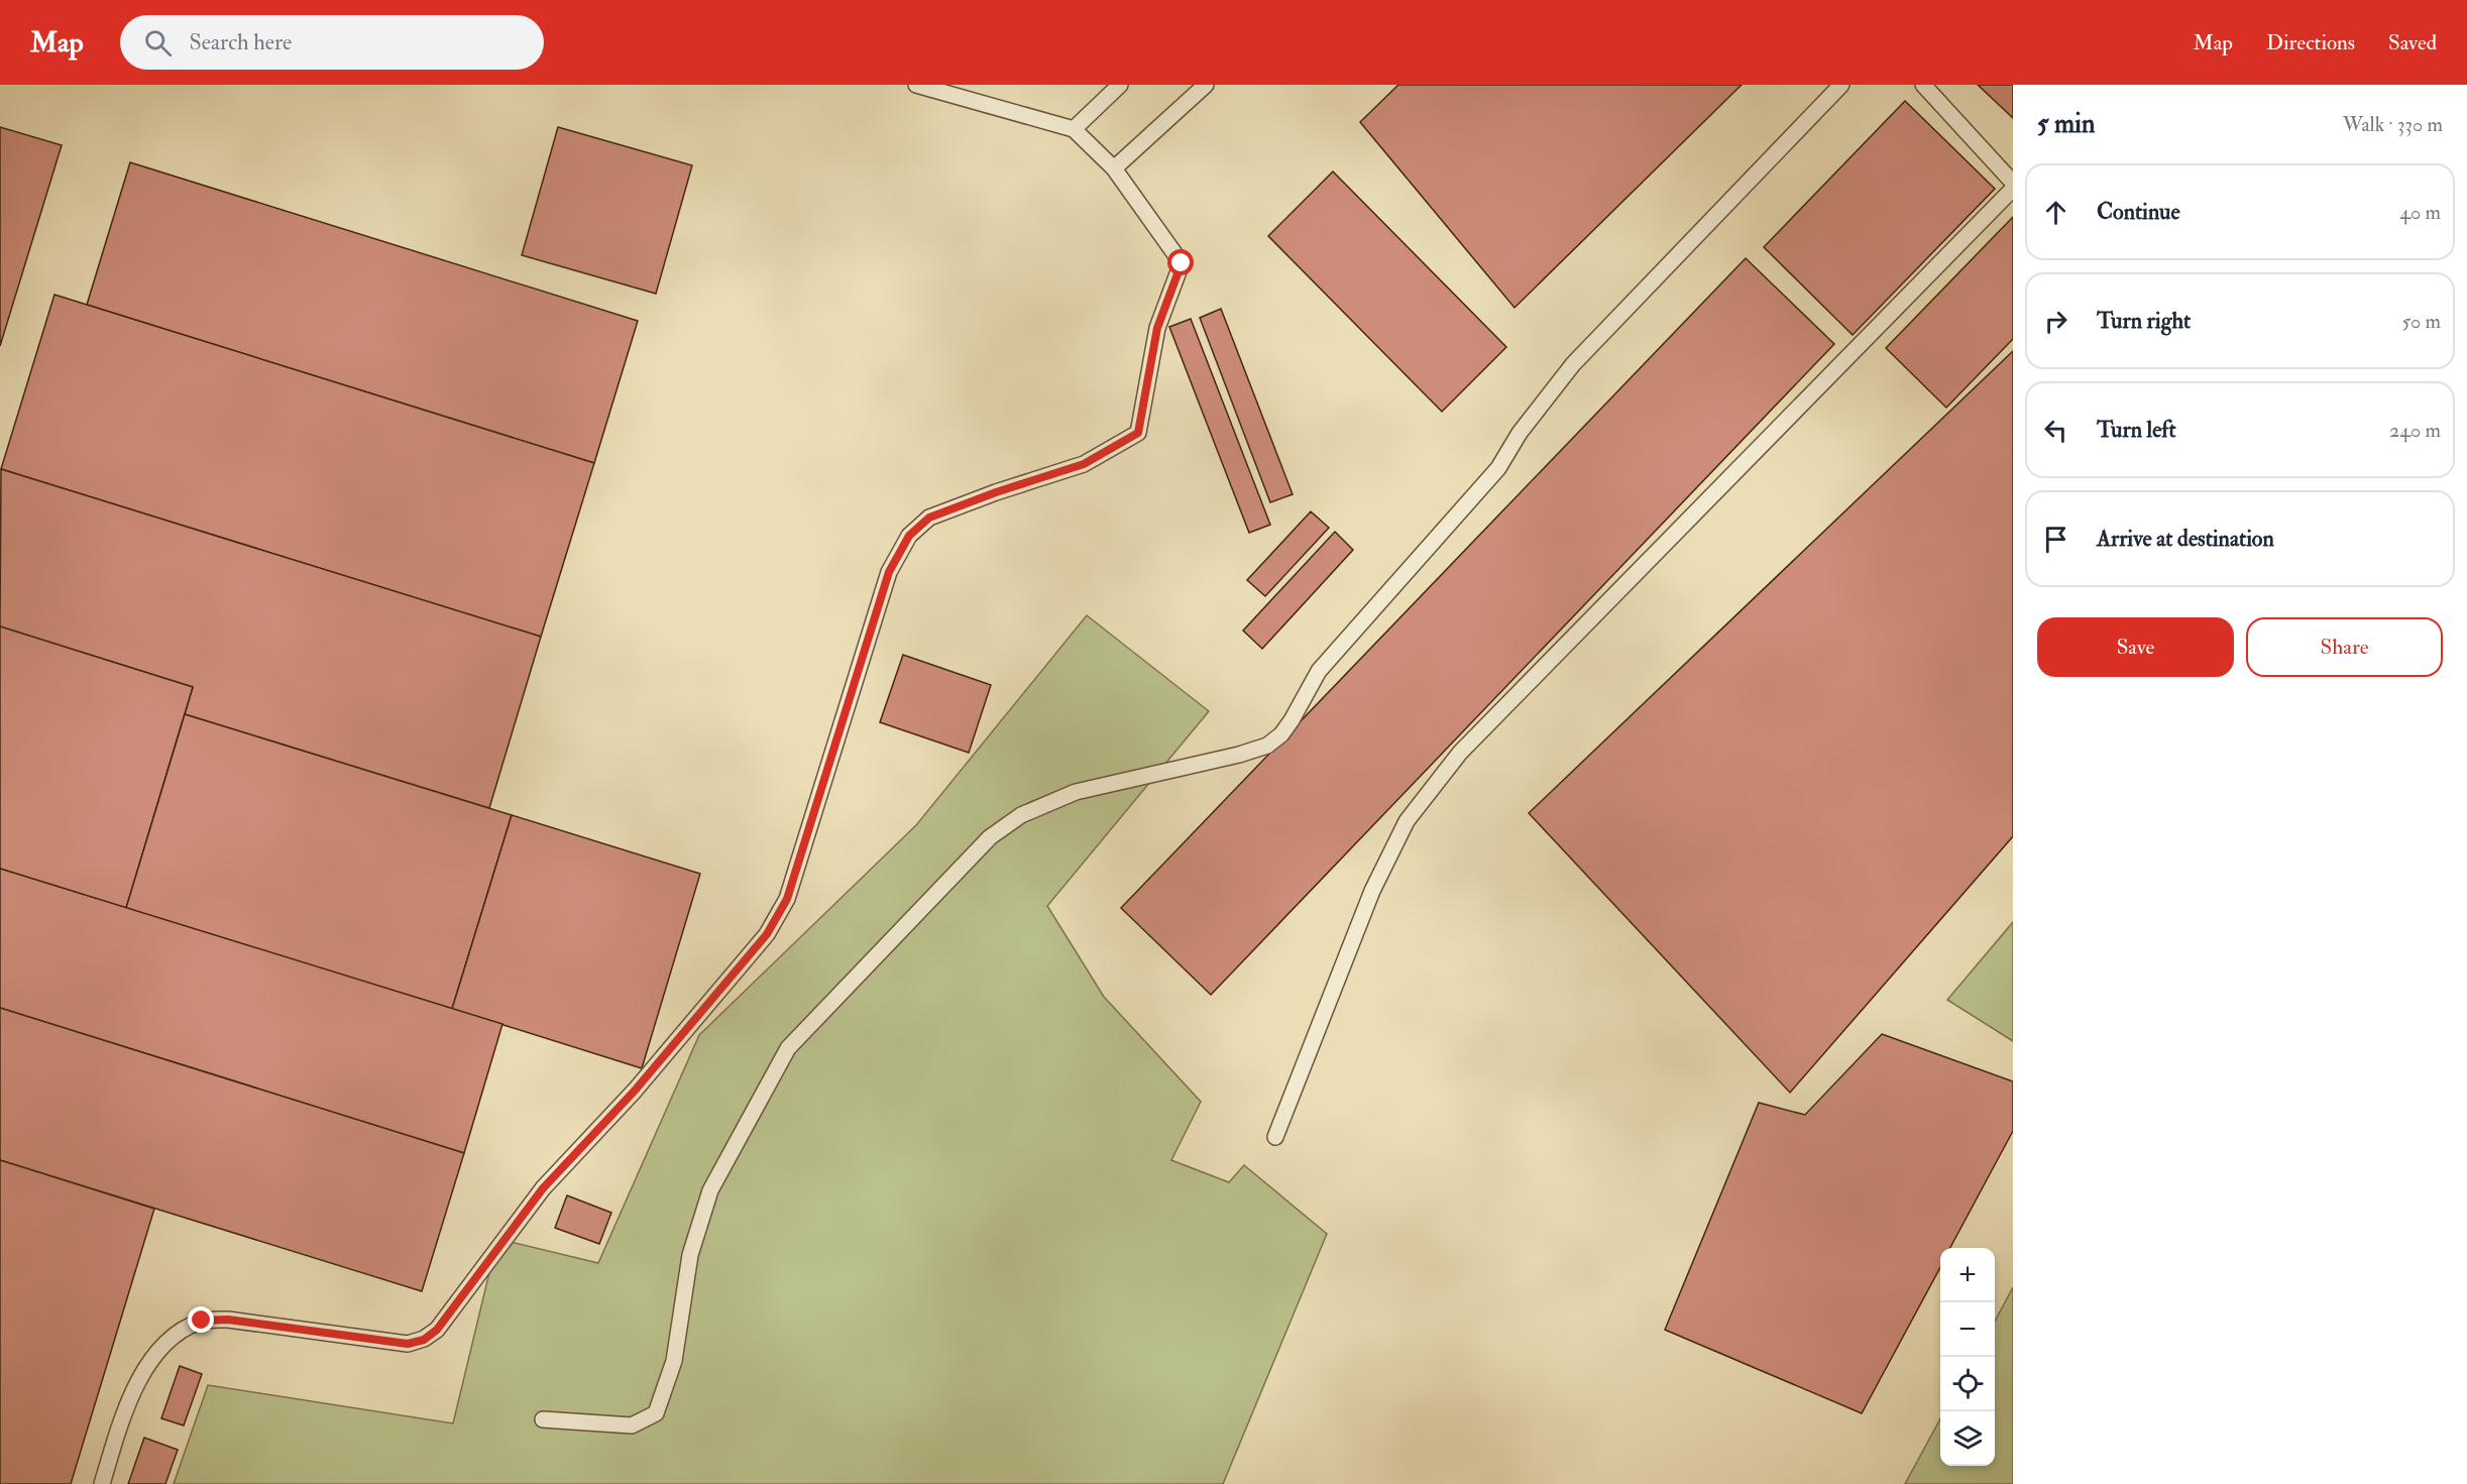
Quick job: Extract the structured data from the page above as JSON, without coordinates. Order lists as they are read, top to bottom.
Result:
{
  "page": {
    "header": "Map",
    "search": "Search here",
    "nav": ["Map", "Directions", "Saved"],
    "heading": ["5 min", "Walk · 330 m"],
    "list": [
      ["Continue", "40 m"],
      ["Turn right", "50 m"],
      ["Turn left", "240 m"],
      "Arrive at destination"
    ],
    "buttons": ["Save", "Share"],
    "map_buttons": ["+", "−"]
  }
}
